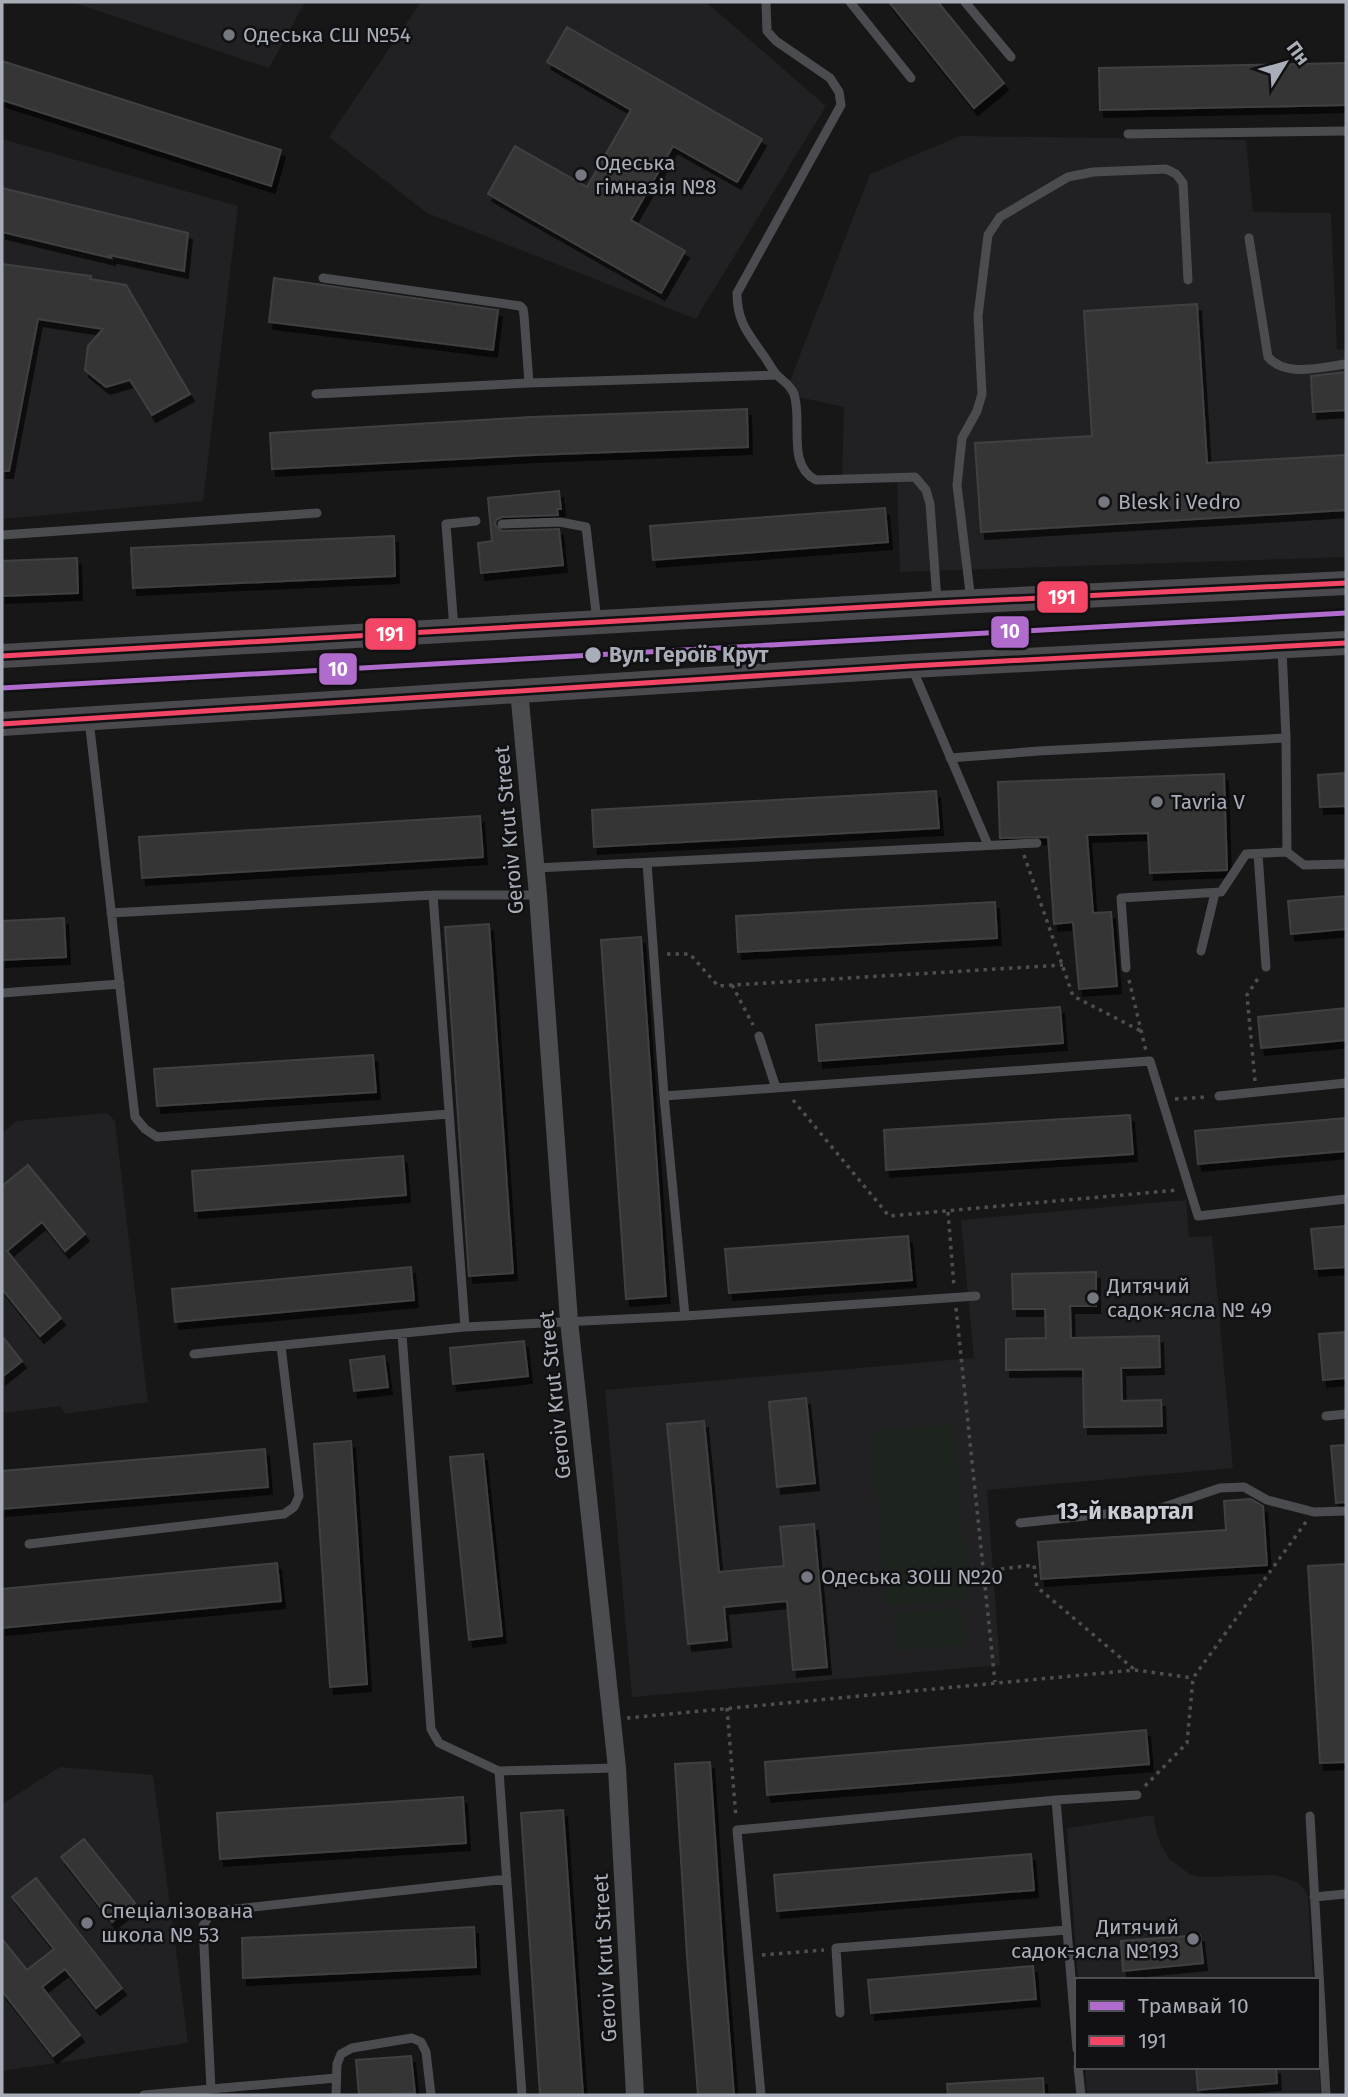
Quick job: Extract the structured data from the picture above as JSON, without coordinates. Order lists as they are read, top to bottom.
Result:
{
  "streets": {
    "street": ["Geroiv Krut Street"]
  },
  "districts": ["13-й квартал"],
  "places": [
    "Одеська СШ №54",
    "Одеська гімназія №8",
    "Blesk i Vedro",
    "Вул. Героїв Крут",
    "Tavria V",
    "Дитячий садок-ясла № 49",
    "Одеська ЗОШ №20",
    "Спеціалізована школа № 53",
    "Дитячий садок-ясла №193"
  ],
  "lines": ["transit line 191", "tram line 10"],
  "legend": ["Трамвай 10", "191"],
  "north": "top right"
}
